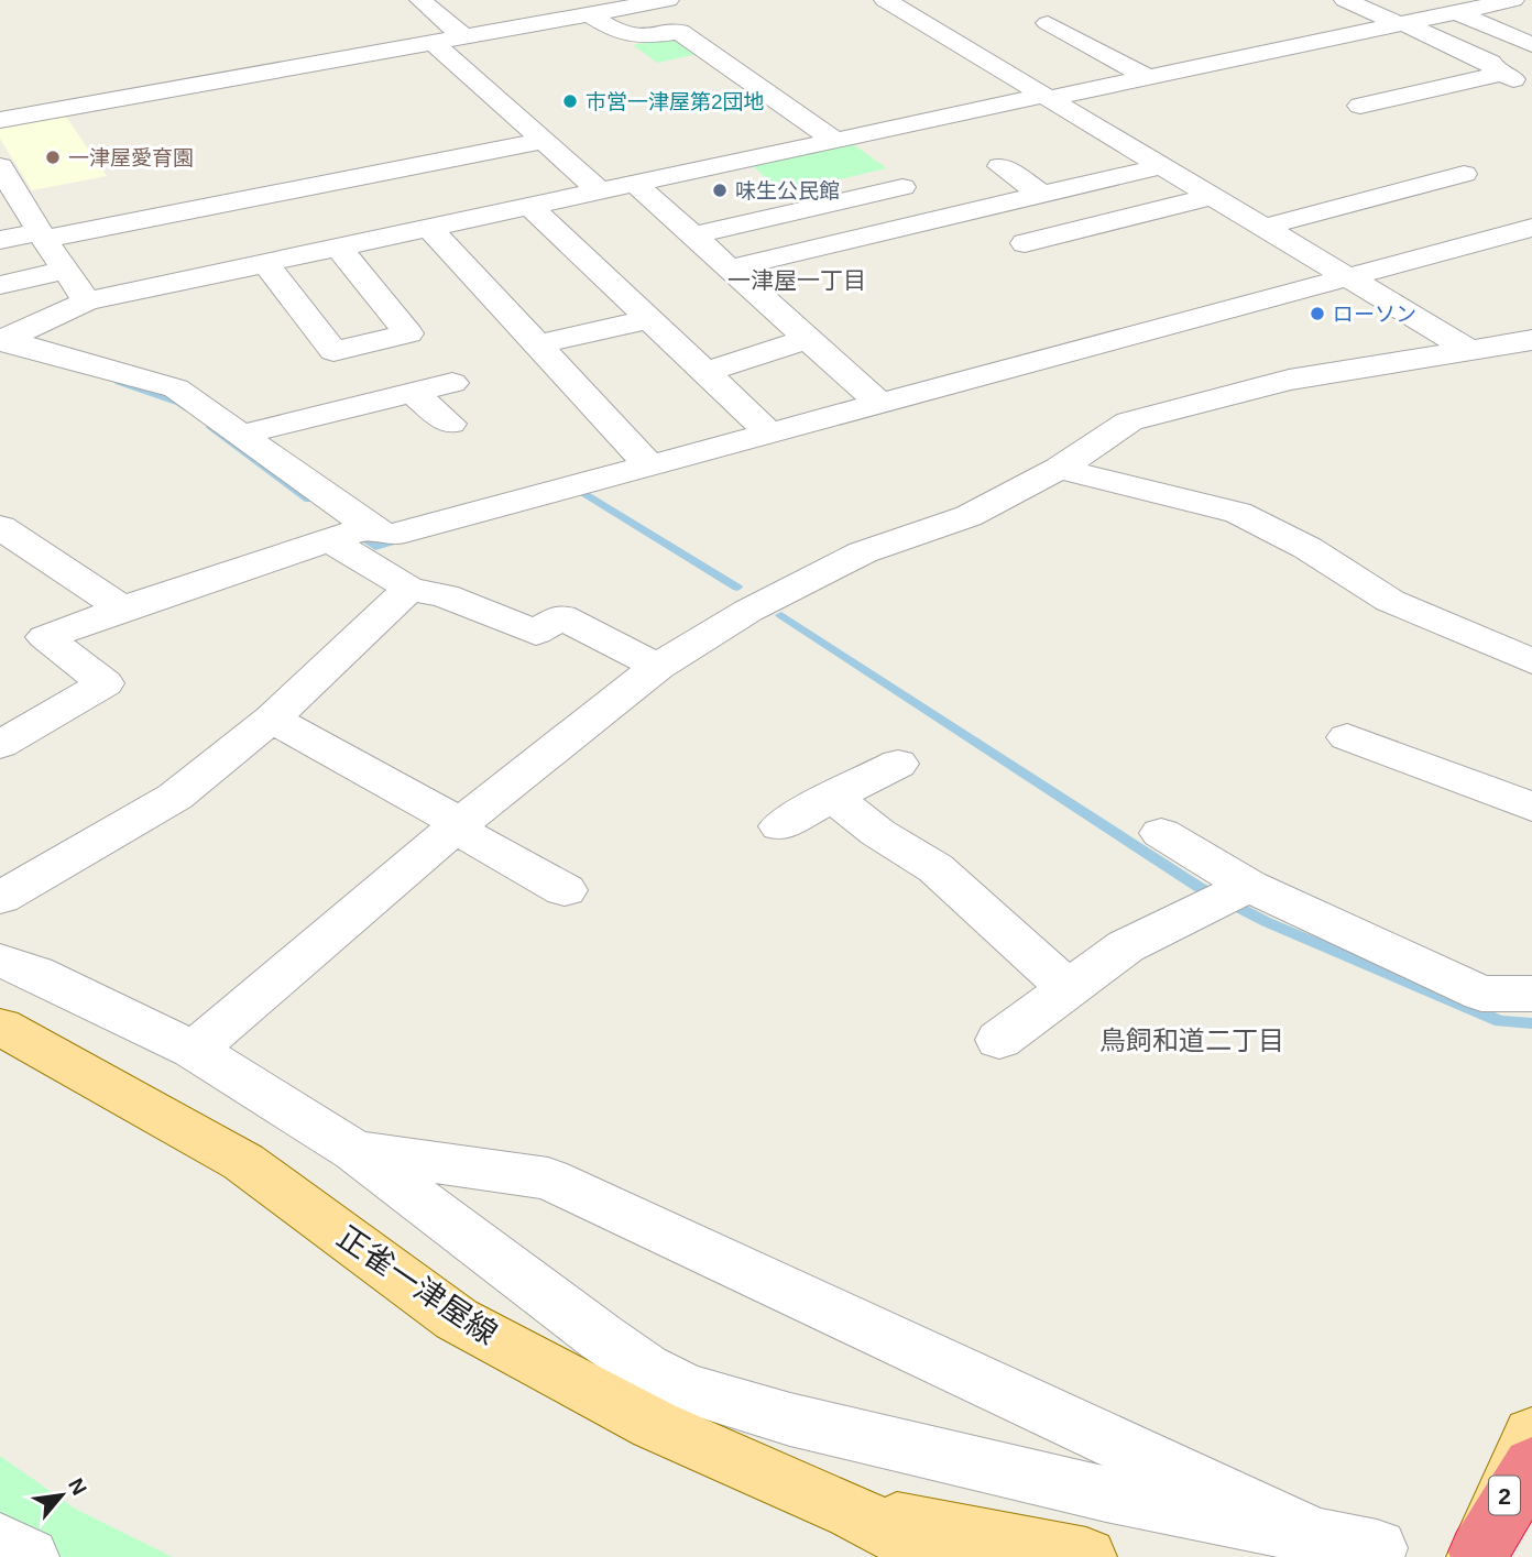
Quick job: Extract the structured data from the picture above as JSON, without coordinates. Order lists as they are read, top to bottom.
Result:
{
  "streets": {
    "main road": ["正雀一津屋線", "2"]
  },
  "districts": ["一津屋一丁目", "鳥飼和道二丁目"],
  "places": [
    "市営一津屋第2団地",
    "一津屋愛育園",
    "味生公民館",
    "ローソン"
  ],
  "north": "top right"
}
